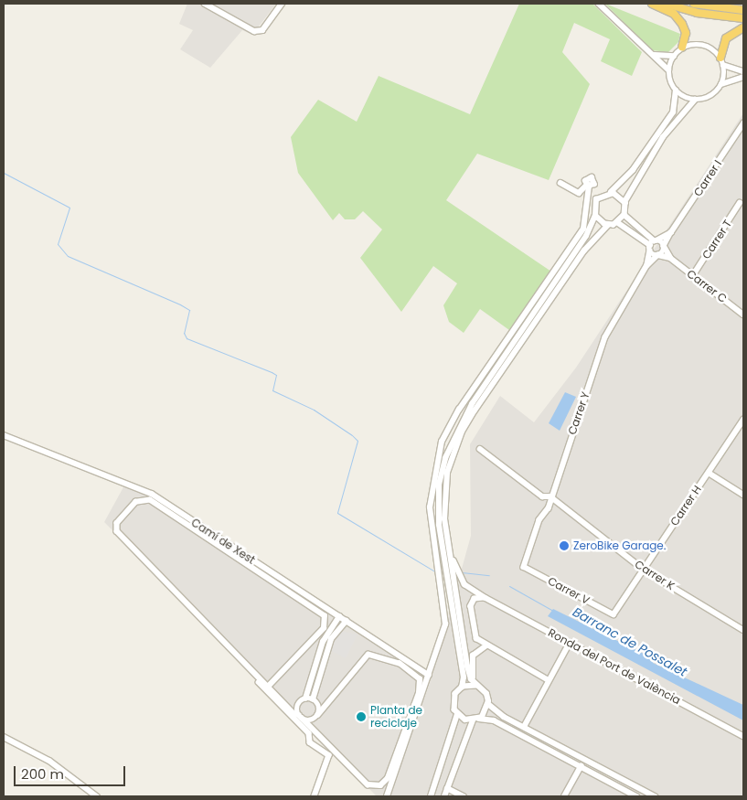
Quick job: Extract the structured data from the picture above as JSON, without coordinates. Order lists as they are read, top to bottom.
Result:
{
  "streets": {
    "street": [
      "Carrer I",
      "Carrer T",
      "Carrer C",
      "Carrer Y",
      "Carrer H",
      "Camí de Xest",
      "Carrer K",
      "Carrer V",
      "Ronda del Port de València"
    ]
  },
  "crossings": [
    ["Carrer I", "Carrer C"],
    ["Carrer I", "Carrer Y"],
    ["Carrer T", "Carrer C"],
    ["Carrer C", "Carrer Y"],
    ["Carrer Y", "Carrer K"],
    ["Carrer Y", "Carrer V"],
    ["Carrer H", "Carrer K"],
    ["Carrer H", "Carrer V"]
  ],
  "water": ["Barranc de Possalet"],
  "places": ["ZeroBike Garage.", "Planta de reciclaje"],
  "scale_bar": "200 m"
}
